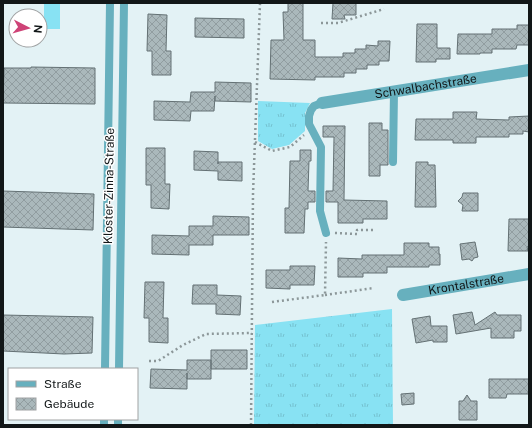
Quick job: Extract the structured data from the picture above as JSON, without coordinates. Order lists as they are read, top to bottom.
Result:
{
  "streets": {
    "street": ["Schwalbachstraße", "Krontalstraße"],
    "lane": ["Kloster-Zinna-Straße"]
  },
  "legend": ["Straße", "Gebäude"],
  "north": "right"
}
